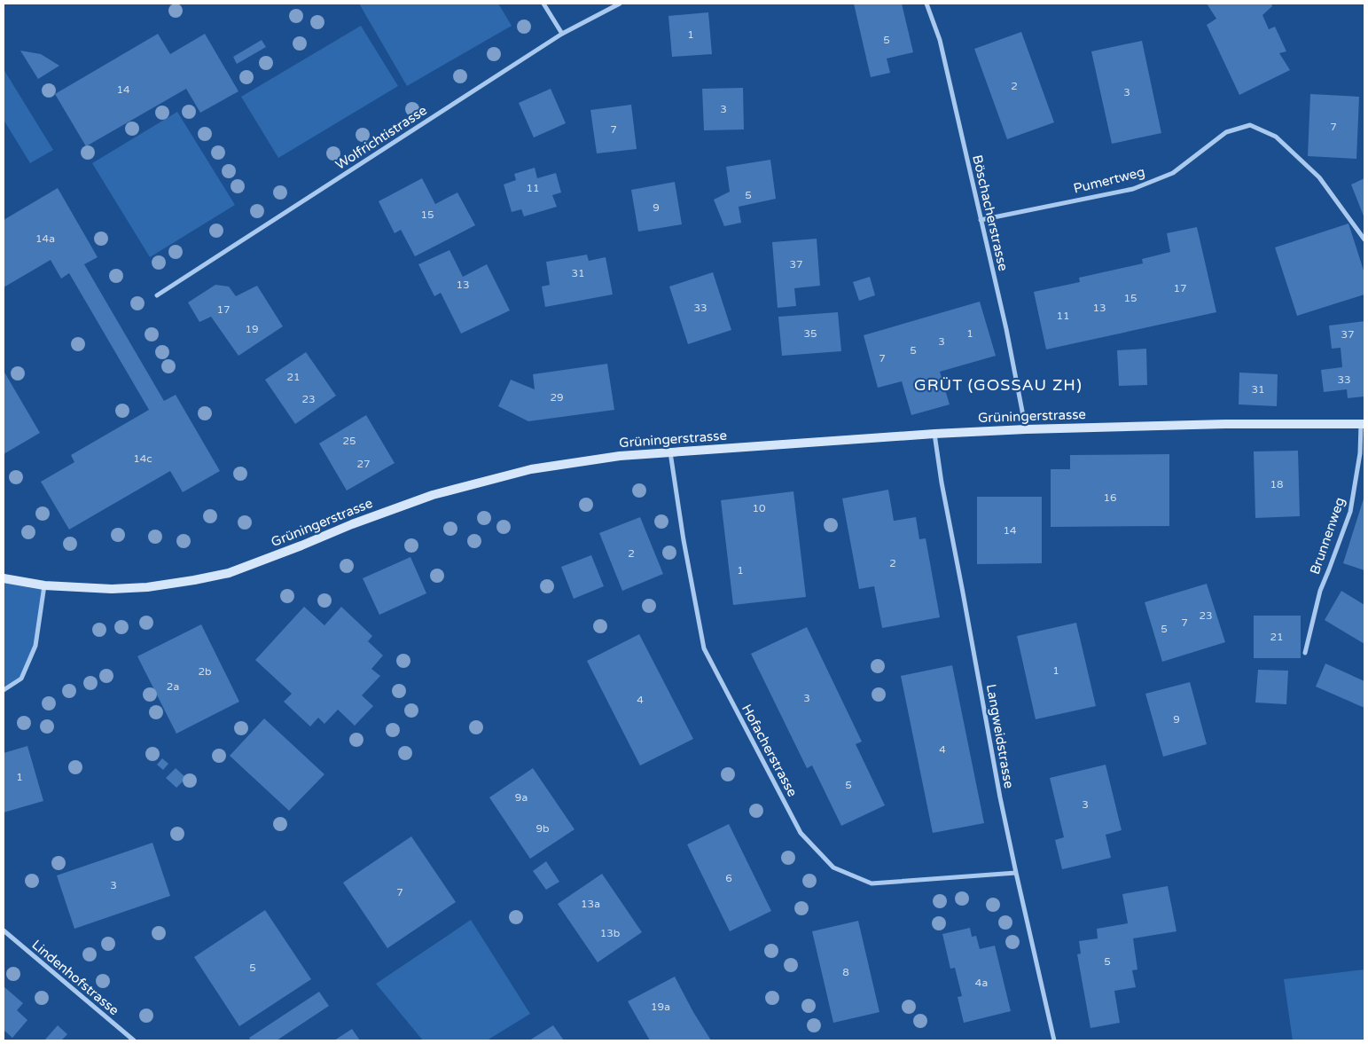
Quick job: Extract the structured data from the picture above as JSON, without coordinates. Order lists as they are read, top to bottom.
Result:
{
  "streets": {
    "main road": ["Grüningerstrasse"],
    "street": [
      "Wolfrichtistrasse",
      "Pumertweg",
      "Böschacherstrasse",
      "Brunnenweg",
      "Langweidstrasse",
      "Hofacherstrasse",
      "Lindenhofstrasse"
    ]
  },
  "crossings": [
    ["Pumertweg", "Böschacherstrasse"],
    ["Böschacherstrasse", "Grüningerstrasse"],
    ["Grüningerstrasse", "Brunnenweg"],
    ["Grüningerstrasse", "Langweidstrasse"],
    ["Grüningerstrasse", "Hofacherstrasse"],
    ["Langweidstrasse", "Hofacherstrasse"]
  ],
  "districts": ["GRÜT (GOSSAU ZH)"],
  "house_numbers": [
    "1",
    "5",
    "2",
    "14",
    "3",
    "3",
    "7",
    "7",
    "11",
    "5",
    "9",
    "15",
    "14a",
    "37",
    "31",
    "13",
    "17",
    "15",
    "33",
    "13",
    "17",
    "11",
    "19",
    "35",
    "1",
    "37",
    "3",
    "5",
    "7",
    "21",
    "33",
    "31",
    "29",
    "23",
    "25",
    "14c",
    "27",
    "18",
    "16",
    "10",
    "14",
    "2",
    "2",
    "1",
    "23",
    "7",
    "5",
    "21",
    "1",
    "2b",
    "2a",
    "3",
    "4",
    "9",
    "4",
    "1",
    "5",
    "9a",
    "3",
    "9b",
    "6",
    "3",
    "7",
    "13a",
    "13b",
    "5",
    "5",
    "8",
    "4a",
    "19a"
  ]
}
